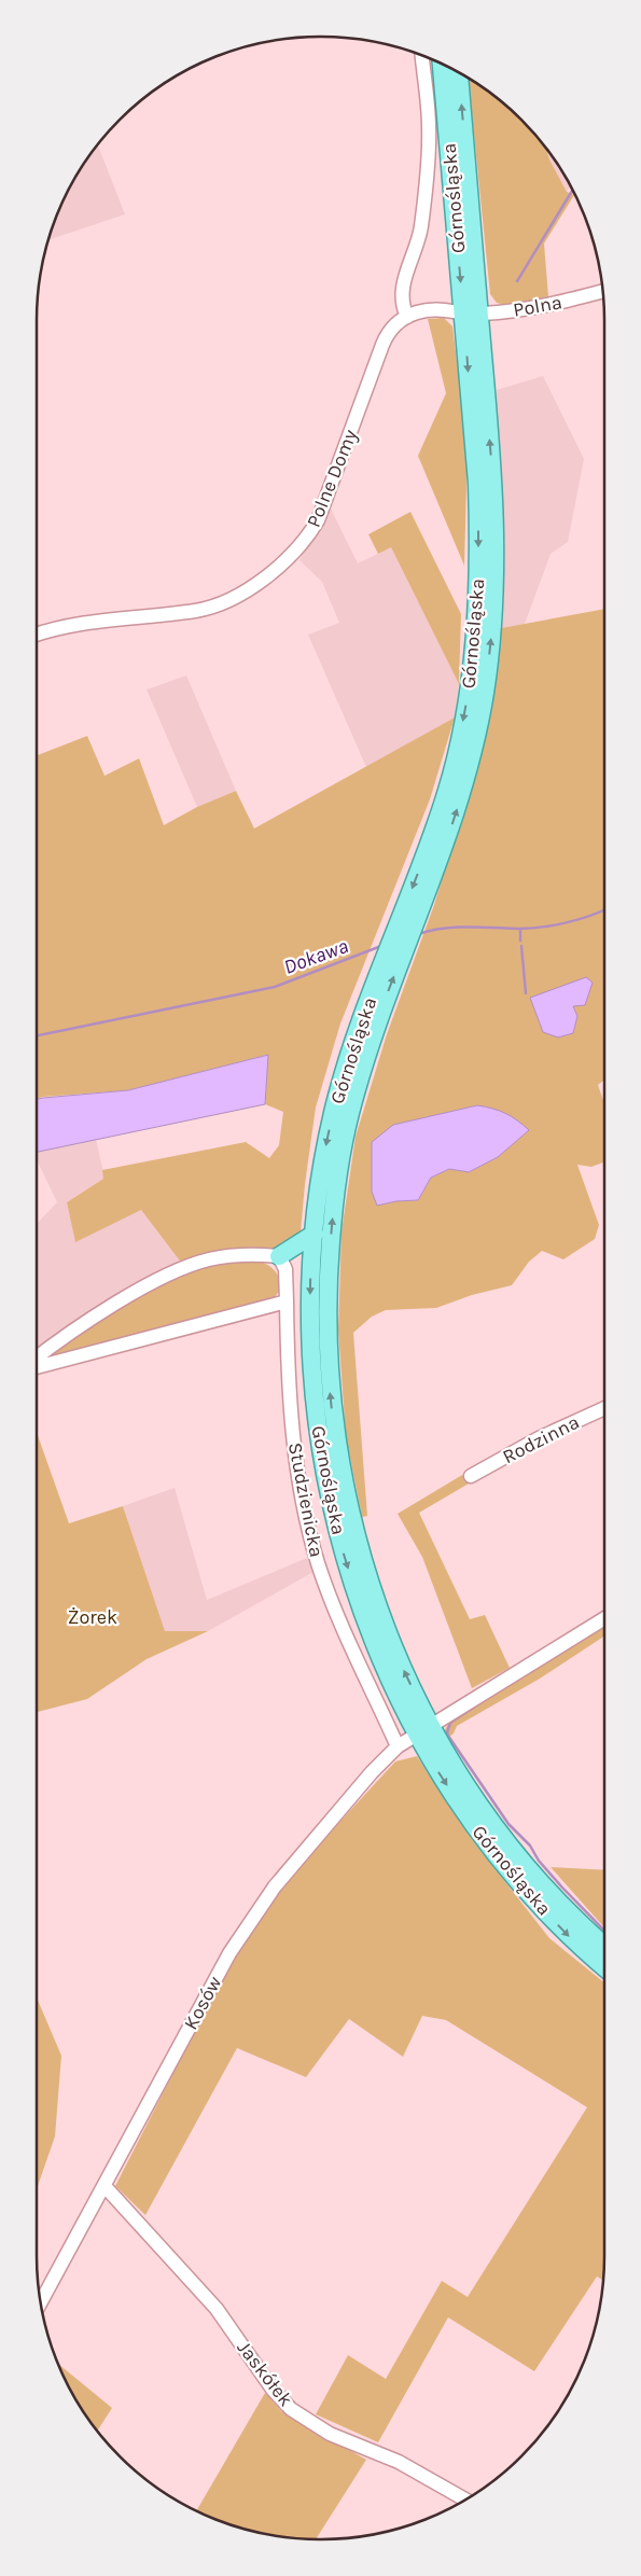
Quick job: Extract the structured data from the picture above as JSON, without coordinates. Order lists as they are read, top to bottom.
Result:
{
  "streets": {
    "main road": ["Górnośląska"],
    "street": [
      "Polna",
      "Polne Domy",
      "Rodzinna",
      "Studzienicka",
      "Kosów",
      "Jaskółek"
    ]
  },
  "crossings": [
    ["Górnośląska", "Polna"],
    ["Górnośląska", "Polne Domy"],
    ["Górnośląska", "Kosów"],
    ["Polna", "Polne Domy"],
    ["Studzienicka", "Kosów"],
    ["Kosów", "Jaskółek"]
  ],
  "water": ["Dokawa"],
  "parks": ["Żorek"]
}
